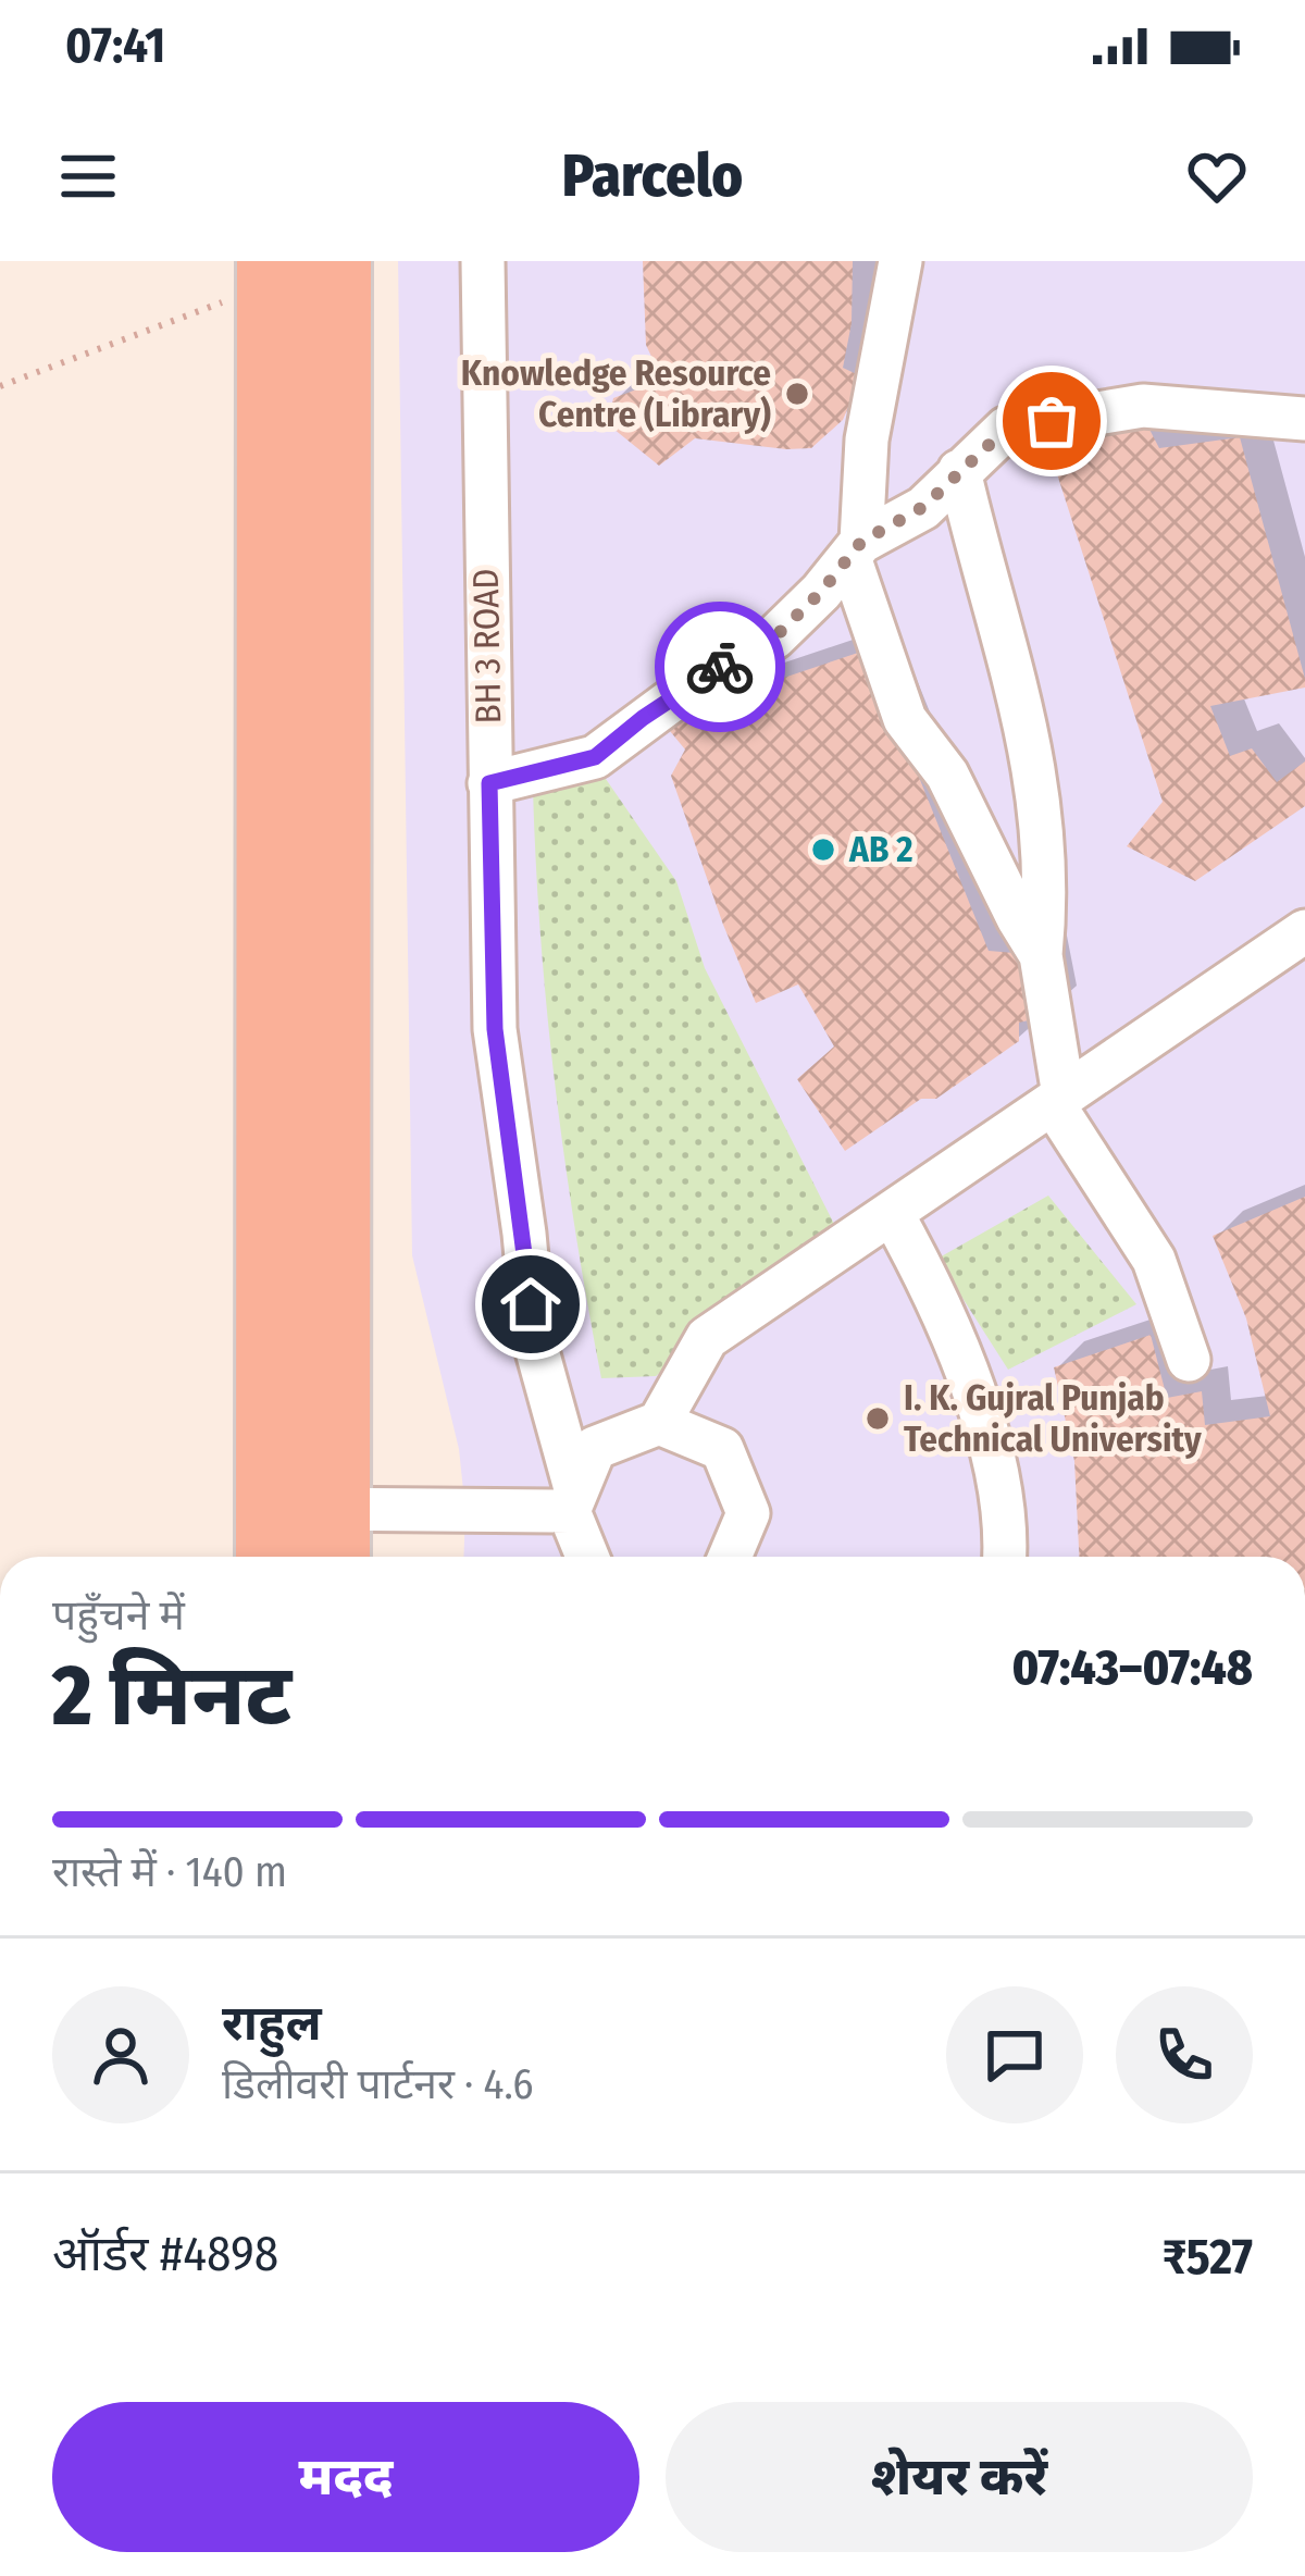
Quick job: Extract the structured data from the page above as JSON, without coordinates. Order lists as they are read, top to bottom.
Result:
{
  "streets": {
    "street": ["BH 3 ROAD"]
  },
  "places": ["Knowledge Resource Centre (Library)", "AB 2", "I. K. Gujral Punjab Technical University"],
  "page": {
    "status": "07:41",
    "header": "Parcelo",
    "heading": ["2 मिनट", "पहुँचने में", "07:43–07:48"],
    "panel": [
      "राहुल",
      "डिलीवरी पार्टनर · 4.6",
      "ऑर्डर #4898",
      "₹527"
    ],
    "bar": "रास्ते में · 140 m",
    "buttons": ["मदद", "शेयर करें"]
  }
}
